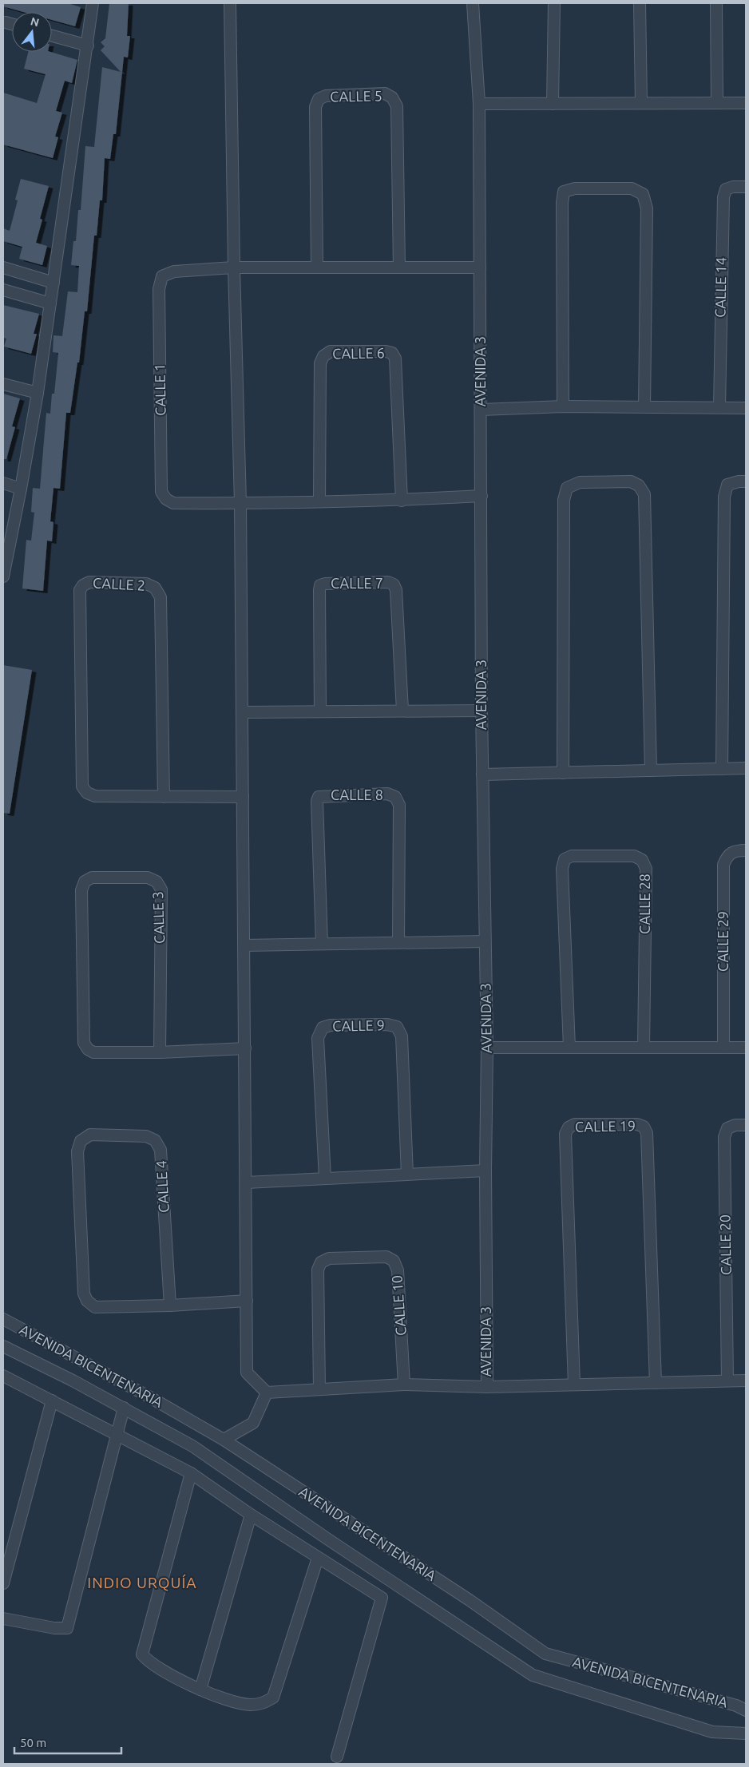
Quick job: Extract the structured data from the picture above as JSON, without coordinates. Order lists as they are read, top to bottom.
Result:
{
  "streets": {
    "street": [
      "CALLE 5",
      "CALLE 14",
      "CALLE 6",
      "AVENIDA 3",
      "CALLE 1",
      "CALLE 7",
      "CALLE 2",
      "CALLE 8",
      "CALLE 28",
      "CALLE 3",
      "CALLE 29",
      "CALLE 9",
      "CALLE 19",
      "CALLE 4",
      "CALLE 20",
      "CALLE 10",
      "AVENIDA BICENTENARIA"
    ]
  },
  "districts": ["INDIO URQUÍA"],
  "scale_bar": "50 m",
  "north": "top"
}
